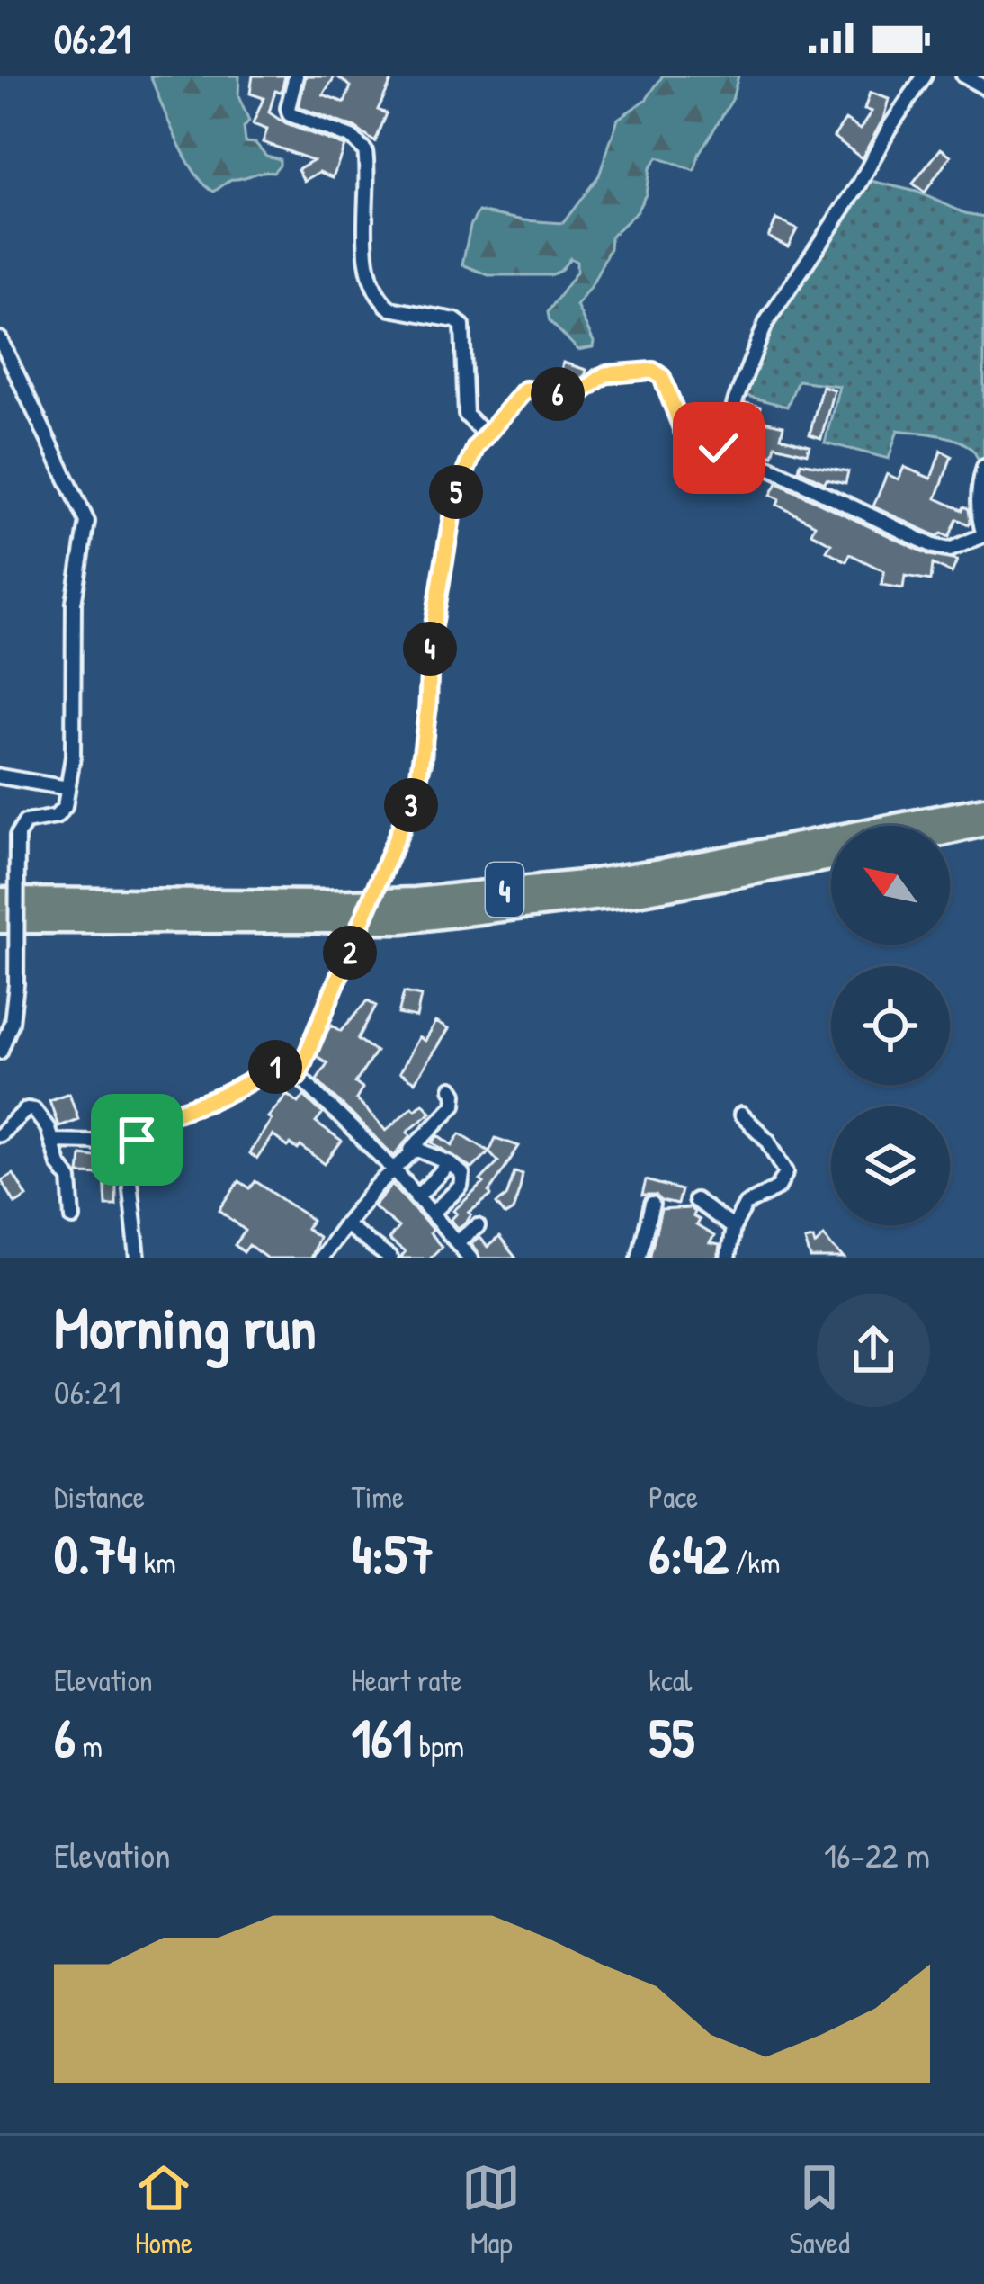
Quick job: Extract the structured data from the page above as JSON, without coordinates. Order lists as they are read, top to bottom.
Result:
{
  "streets": {
    "highway": ["4"]
  },
  "north": "top left",
  "page": {
    "status": "06:21",
    "pins": [
      "6",
      "5",
      "4",
      "3",
      "2",
      "1"
    ],
    "heading": ["Morning run", "06:21"],
    "stats": [
      ["Distance", "0.74 km"],
      ["Time", "4:57"],
      ["Pace", "6:42 /km"],
      ["Elevation", "6 m"],
      ["Heart rate", "161 bpm"],
      ["kcal", "55"]
    ],
    "chart": ["Elevation", "16–22 m"],
    "tabs": ["Home", "Map", "Saved"]
  }
}
